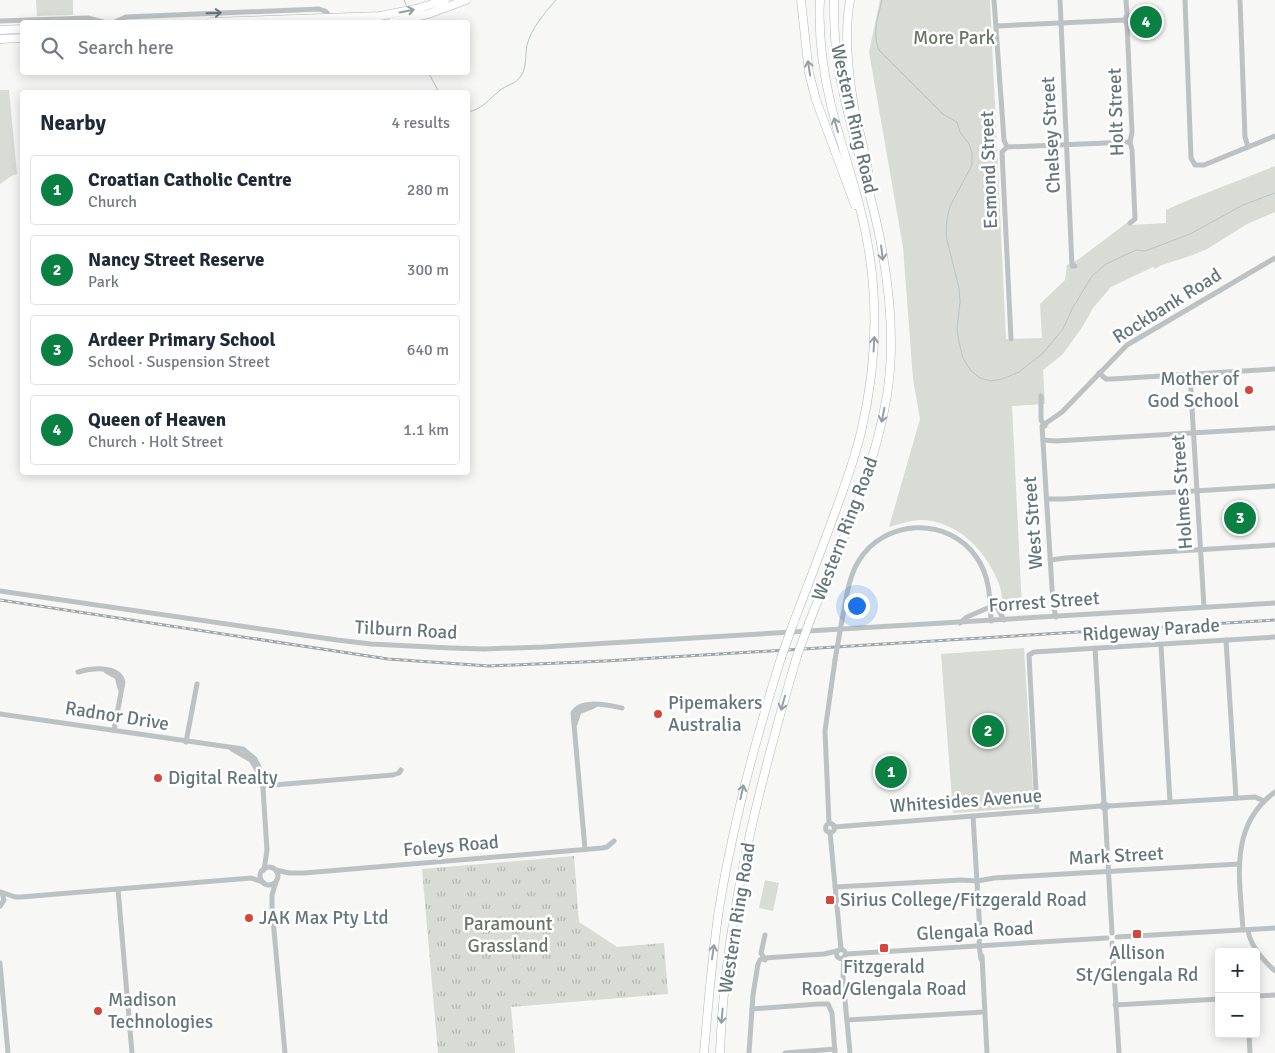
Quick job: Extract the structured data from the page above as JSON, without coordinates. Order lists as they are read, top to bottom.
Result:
{
  "streets": {
    "highway": ["Western Ring Road"],
    "street": [
      "Holt Street",
      "Chelsey Street",
      "Esmond Street",
      "Rockbank Road",
      "Holmes Street",
      "West Street",
      "Forrest Street",
      "Tilburn Road",
      "Ridgeway Parade",
      "Radnor Drive",
      "Whitesides Avenue",
      "Foleys Road",
      "Mark Street",
      "Glengala Road"
    ]
  },
  "crossings": [
    ["Rockbank Road", "West Street"],
    ["Holmes Street", "Forrest Street"],
    ["West Street", "Forrest Street"],
    ["Forrest Street", "Tilburn Road"],
    ["Ridgeway Parade", "Whitesides Avenue"],
    ["Radnor Drive", "Foleys Road"]
  ],
  "parks": ["More Park", "Paramount Grassland"],
  "places": {
    "other": [
      "Mother of God School",
      "Pipemakers Australia",
      "Digital Realty",
      "JAK Max Pty Ltd",
      "Madison Technologies"
    ],
    "transit": ["Sirius College/Fitzgerald Road", "Allison St/Glengala Rd", "Fitzgerald Road/Glengala Road"]
  },
  "page": {
    "pins": [
      "4",
      "3",
      "2",
      "1"
    ],
    "search": "Search here",
    "heading": ["Nearby", "4 results"],
    "list": [
      {
        "mark": "1",
        "name": "Croatian Catholic Centre",
        "note": "Church",
        "value": "280 m"
      },
      {
        "mark": "2",
        "name": "Nancy Street Reserve",
        "note": "Park",
        "value": "300 m"
      },
      {
        "mark": "3",
        "name": "Ardeer Primary School",
        "note": "School · Suspension Street",
        "value": "640 m"
      },
      {
        "mark": "4",
        "name": "Queen of Heaven",
        "note": "Church · Holt Street",
        "value": "1.1 km"
      }
    ],
    "map_buttons": ["+", "−"]
  }
}
